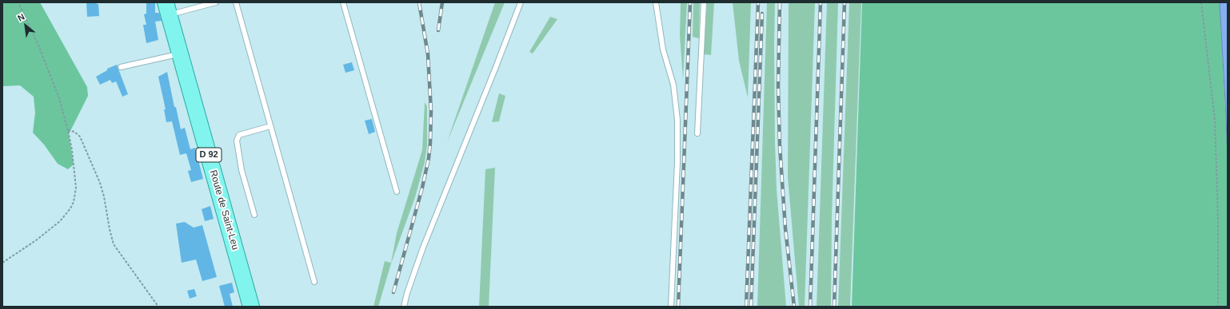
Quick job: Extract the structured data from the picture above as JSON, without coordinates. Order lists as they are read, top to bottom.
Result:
{
  "streets": {
    "main road": ["D 92", "Route de Saint-Leu"]
  },
  "north": "top left"
}
